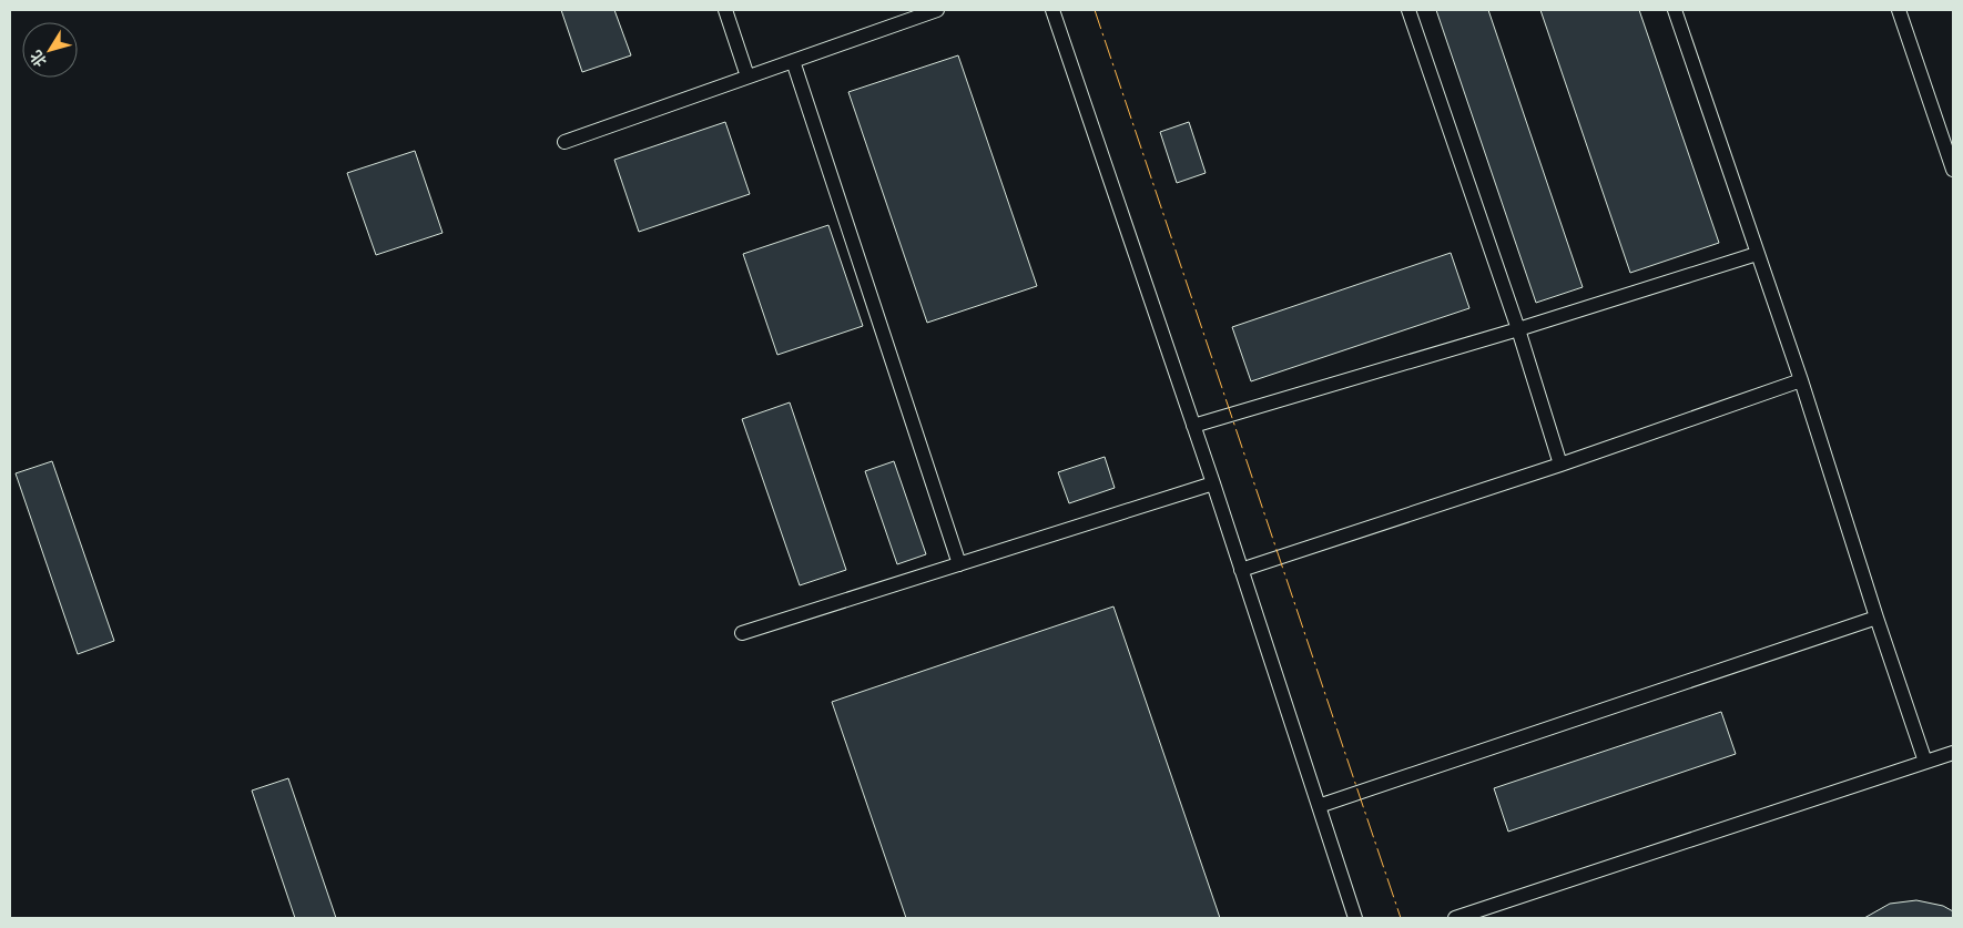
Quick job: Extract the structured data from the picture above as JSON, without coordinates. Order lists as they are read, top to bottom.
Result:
{
  "north": "bottom left"
}
